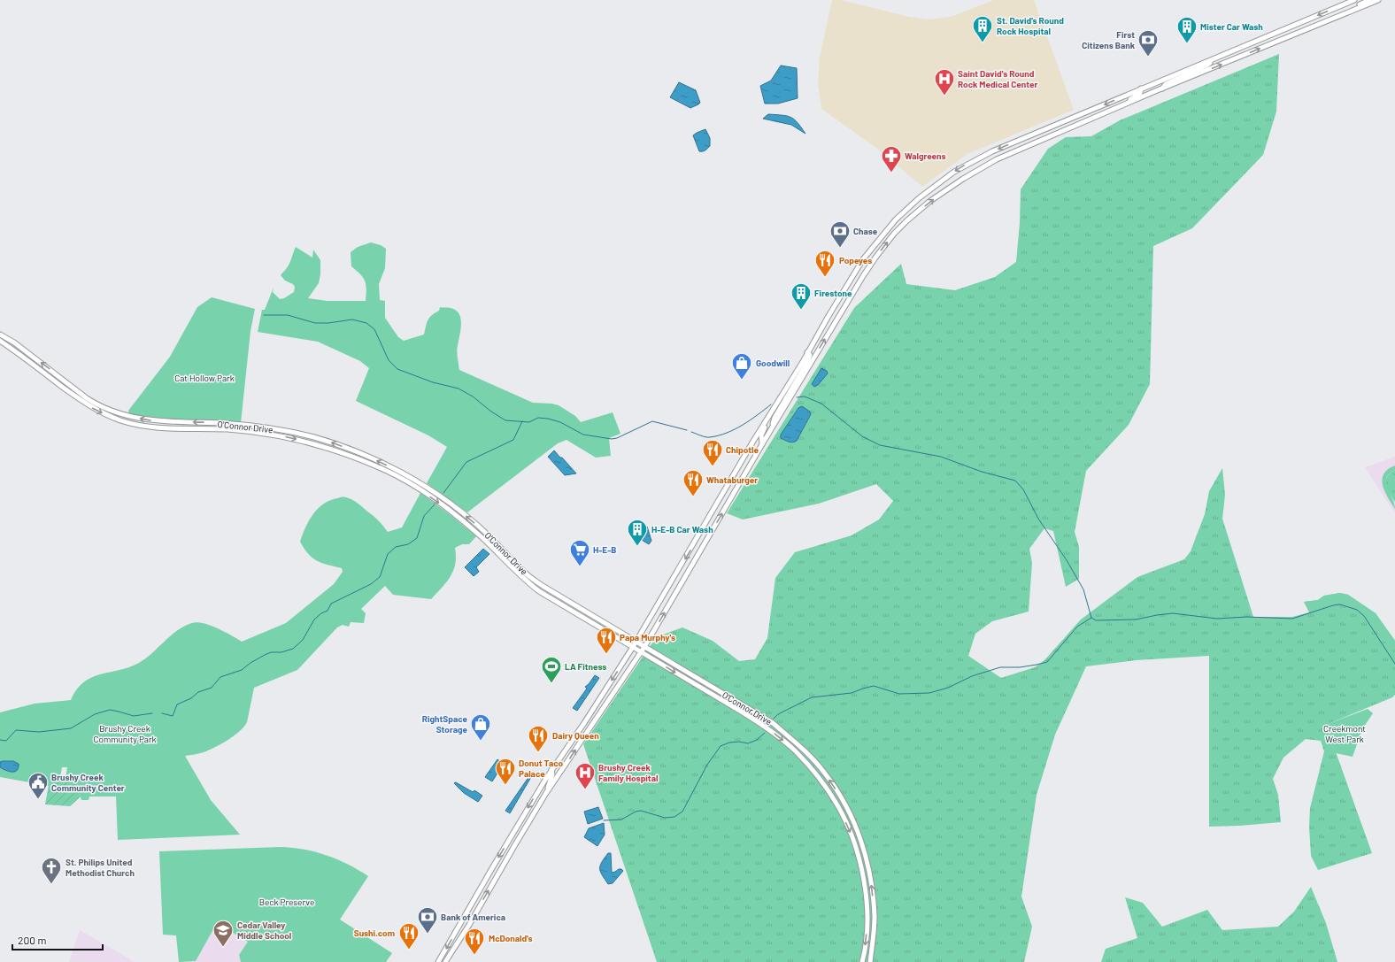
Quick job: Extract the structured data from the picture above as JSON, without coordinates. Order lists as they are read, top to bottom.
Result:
{
  "streets": {
    "main road": ["O'Connor Drive"]
  },
  "parks": [
    "Cat Hollow Park",
    "Brushy Creek Community Park",
    "Creekmont West Park",
    "Beck Preserve"
  ],
  "places": {
    "building": [
      "St. David's Round Rock Hospital",
      "Mister Car Wash",
      "Firestone",
      "H-E-B Car Wash"
    ],
    "bank": ["First Citizens Bank", "Chase", "Bank of America"],
    "hospital": ["Saint David's Round Rock Medical Center", "Brushy Creek Family Hospital"],
    "pharmacy": ["Walgreens"],
    "restaurant": [
      "Popeyes",
      "Chipotle",
      "Whataburger",
      "Papa Murphy's",
      "Dairy Queen",
      "Donut Taco Palace",
      "Sushi.com",
      "McDonald's"
    ],
    "shop": ["Goodwill", "RightSpace Storage"],
    "supermarket": ["H-E-B"],
    "sports": ["LA Fitness"],
    "public building": ["Brushy Creek Community Center"],
    "church": ["St. Philips United Methodist Church"],
    "school or university": ["Cedar Valley Middle School"]
  },
  "scale_bar": "200 m"
}
